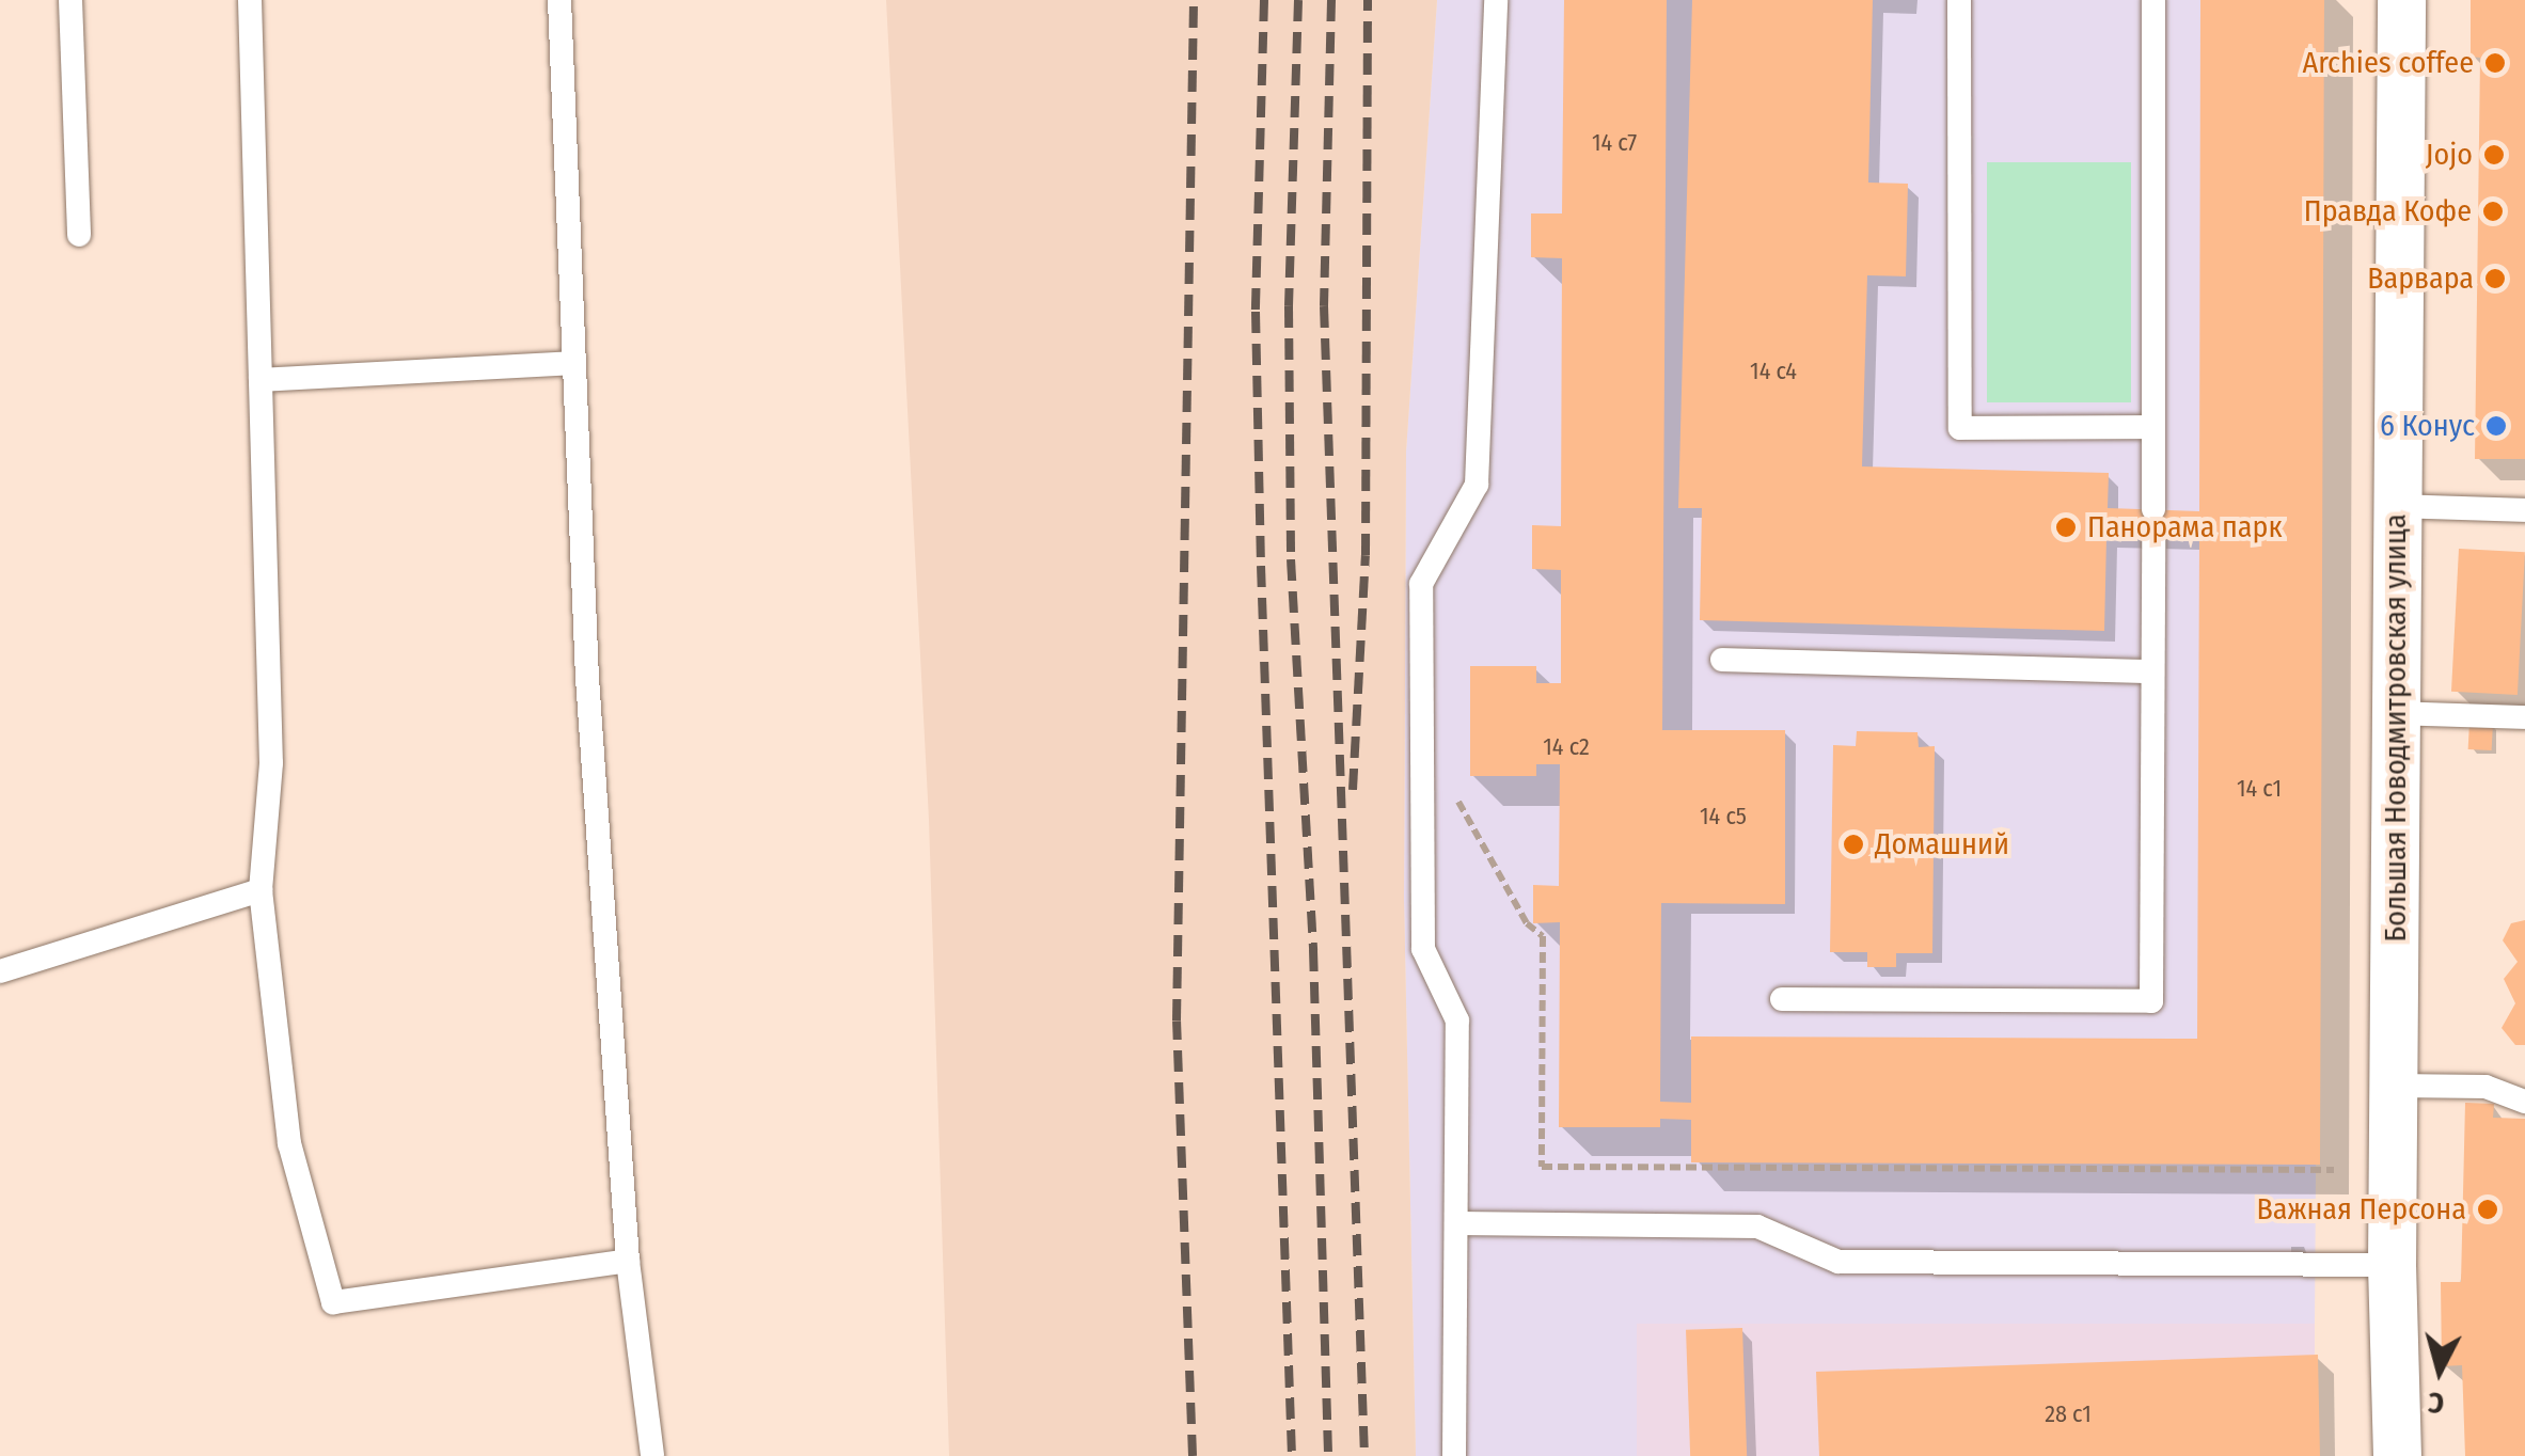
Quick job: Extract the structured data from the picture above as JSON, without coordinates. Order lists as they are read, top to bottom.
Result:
{
  "streets": {
    "street": ["Большая Новодмитровская улица"]
  },
  "places": [
    "Archies coffee",
    "Jojo",
    "Правда Кофе",
    "Варвара",
    "6 Конус",
    "Панорама парк",
    "Домашний",
    "Важная Персона"
  ],
  "house_numbers": [
    "14 с7",
    "14 с4",
    "14 с2",
    "14 с1",
    "14 с5",
    "28 с1"
  ],
  "north": "bottom"
}
